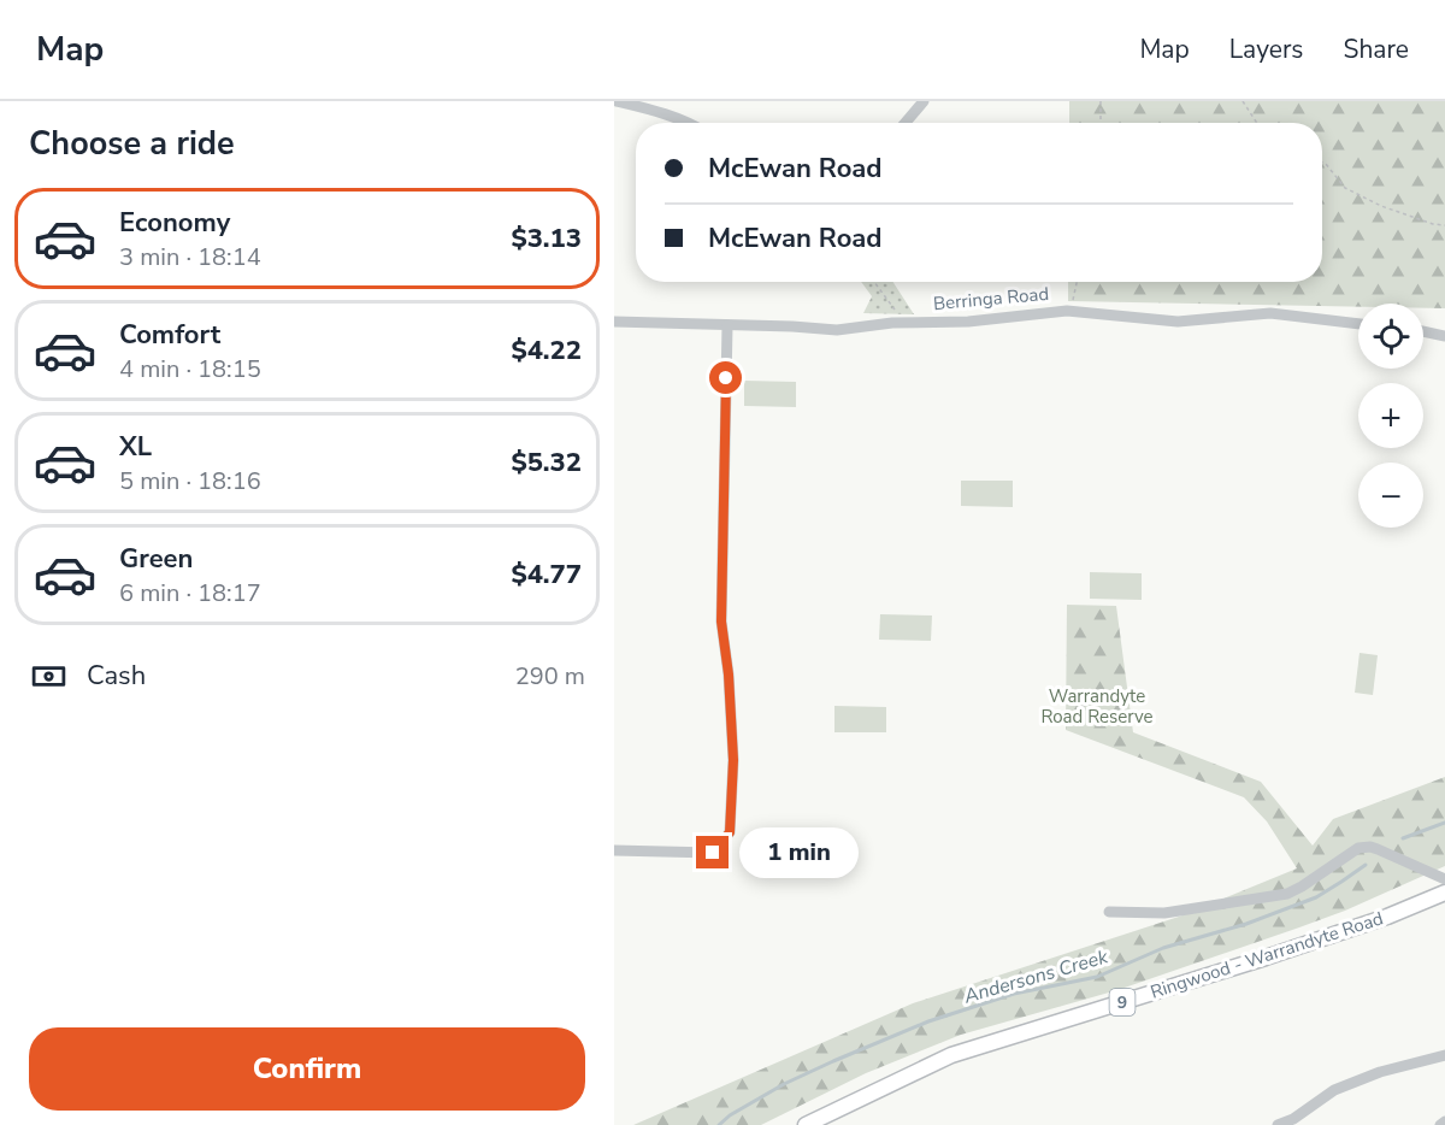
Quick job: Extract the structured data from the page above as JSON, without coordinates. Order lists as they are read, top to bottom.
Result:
{
  "streets": {
    "main road": ["Ringwood - Warrandyte Road", "9"],
    "street": ["Berringa Road"]
  },
  "water": ["Andersons Creek"],
  "parks": ["Warrandyte Road Reserve"],
  "page": {
    "header": "Map",
    "nav": ["Map", "Layers", "Share"],
    "heading": "Choose a ride",
    "banner": ["McEwan Road", "McEwan Road"],
    "list": [
      {
        "name": "Economy",
        "note": "3 min · 18:14",
        "value": "$3.13"
      },
      {
        "name": "Comfort",
        "note": "4 min · 18:15",
        "value": "$4.22"
      },
      {
        "name": "XL",
        "note": "5 min · 18:16",
        "value": "$5.32"
      },
      {
        "name": "Green",
        "note": "6 min · 18:17",
        "value": "$4.77"
      }
    ],
    "map_buttons": ["+", "−"],
    "pay": ["Cash", "290 m"],
    "bubble": "1 min",
    "buttons": "Confirm"
  }
}
